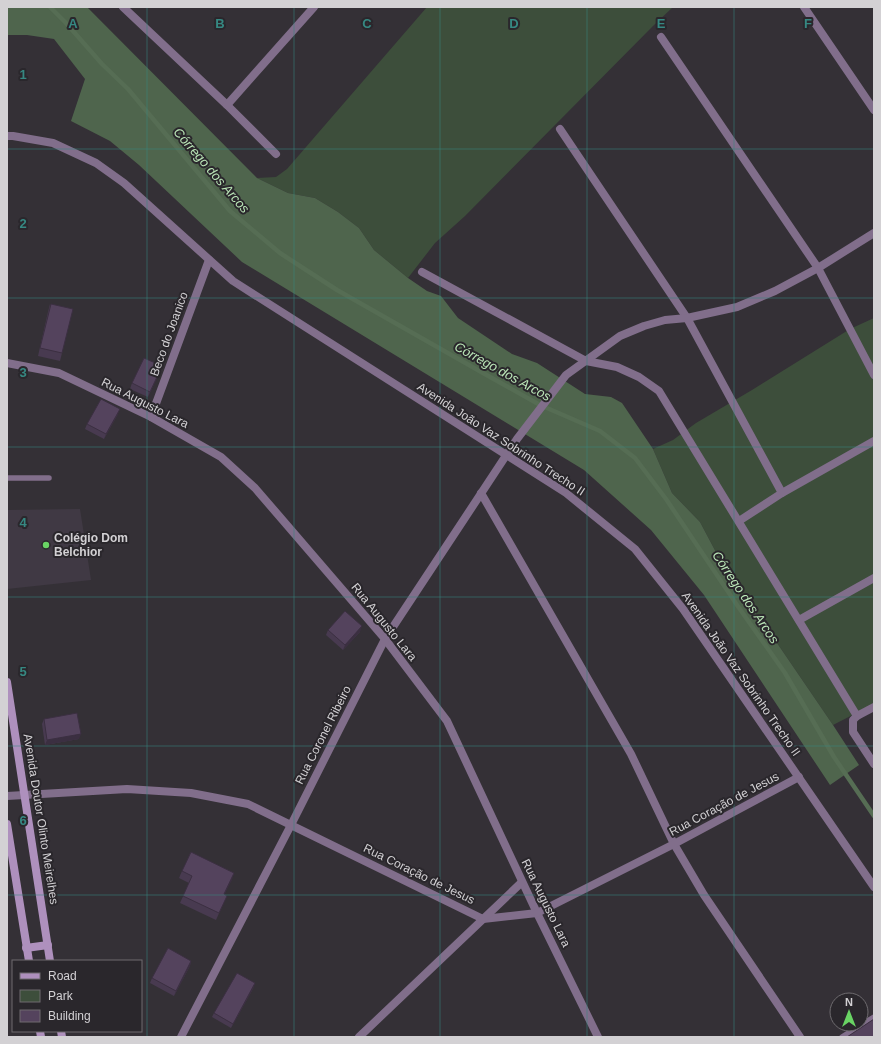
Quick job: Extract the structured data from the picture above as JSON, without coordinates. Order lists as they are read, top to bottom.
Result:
{
  "streets": {
    "main road": ["Avenida Doutor Olinto Meirelhes"],
    "street": [
      "Beco do Joanico",
      "Rua Augusto Lara",
      "Avenida João Vaz Sobrinho Trecho II",
      "Rua Coronel Ribeiro",
      "Rua Coração de Jesus"
    ]
  },
  "crossings": [
    ["Beco do Joanico", "Rua Augusto Lara"],
    ["Beco do Joanico", "Avenida João Vaz Sobrinho Trecho II"],
    ["Rua Augusto Lara", "Rua Coronel Ribeiro"],
    ["Rua Augusto Lara", "Rua Coração de Jesus"],
    ["Avenida João Vaz Sobrinho Trecho II", "Rua Coronel Ribeiro"],
    ["Avenida João Vaz Sobrinho Trecho II", "Rua Coração de Jesus"],
    ["Rua Coronel Ribeiro", "Rua Coração de Jesus"],
    ["Rua Coração de Jesus", "Avenida Doutor Olinto Meirelhes"]
  ],
  "water": ["Córrego dos Arcos"],
  "places": ["Colégio Dom Belchior"],
  "legend": ["Road", "Park", "Building"],
  "north": "top",
  "grid": {
    "columns": [
      "A",
      "B",
      "C",
      "D",
      "E",
      "F"
    ],
    "rows": [
      "1",
      "2",
      "3",
      "4",
      "5",
      "6"
    ]
  }
}
